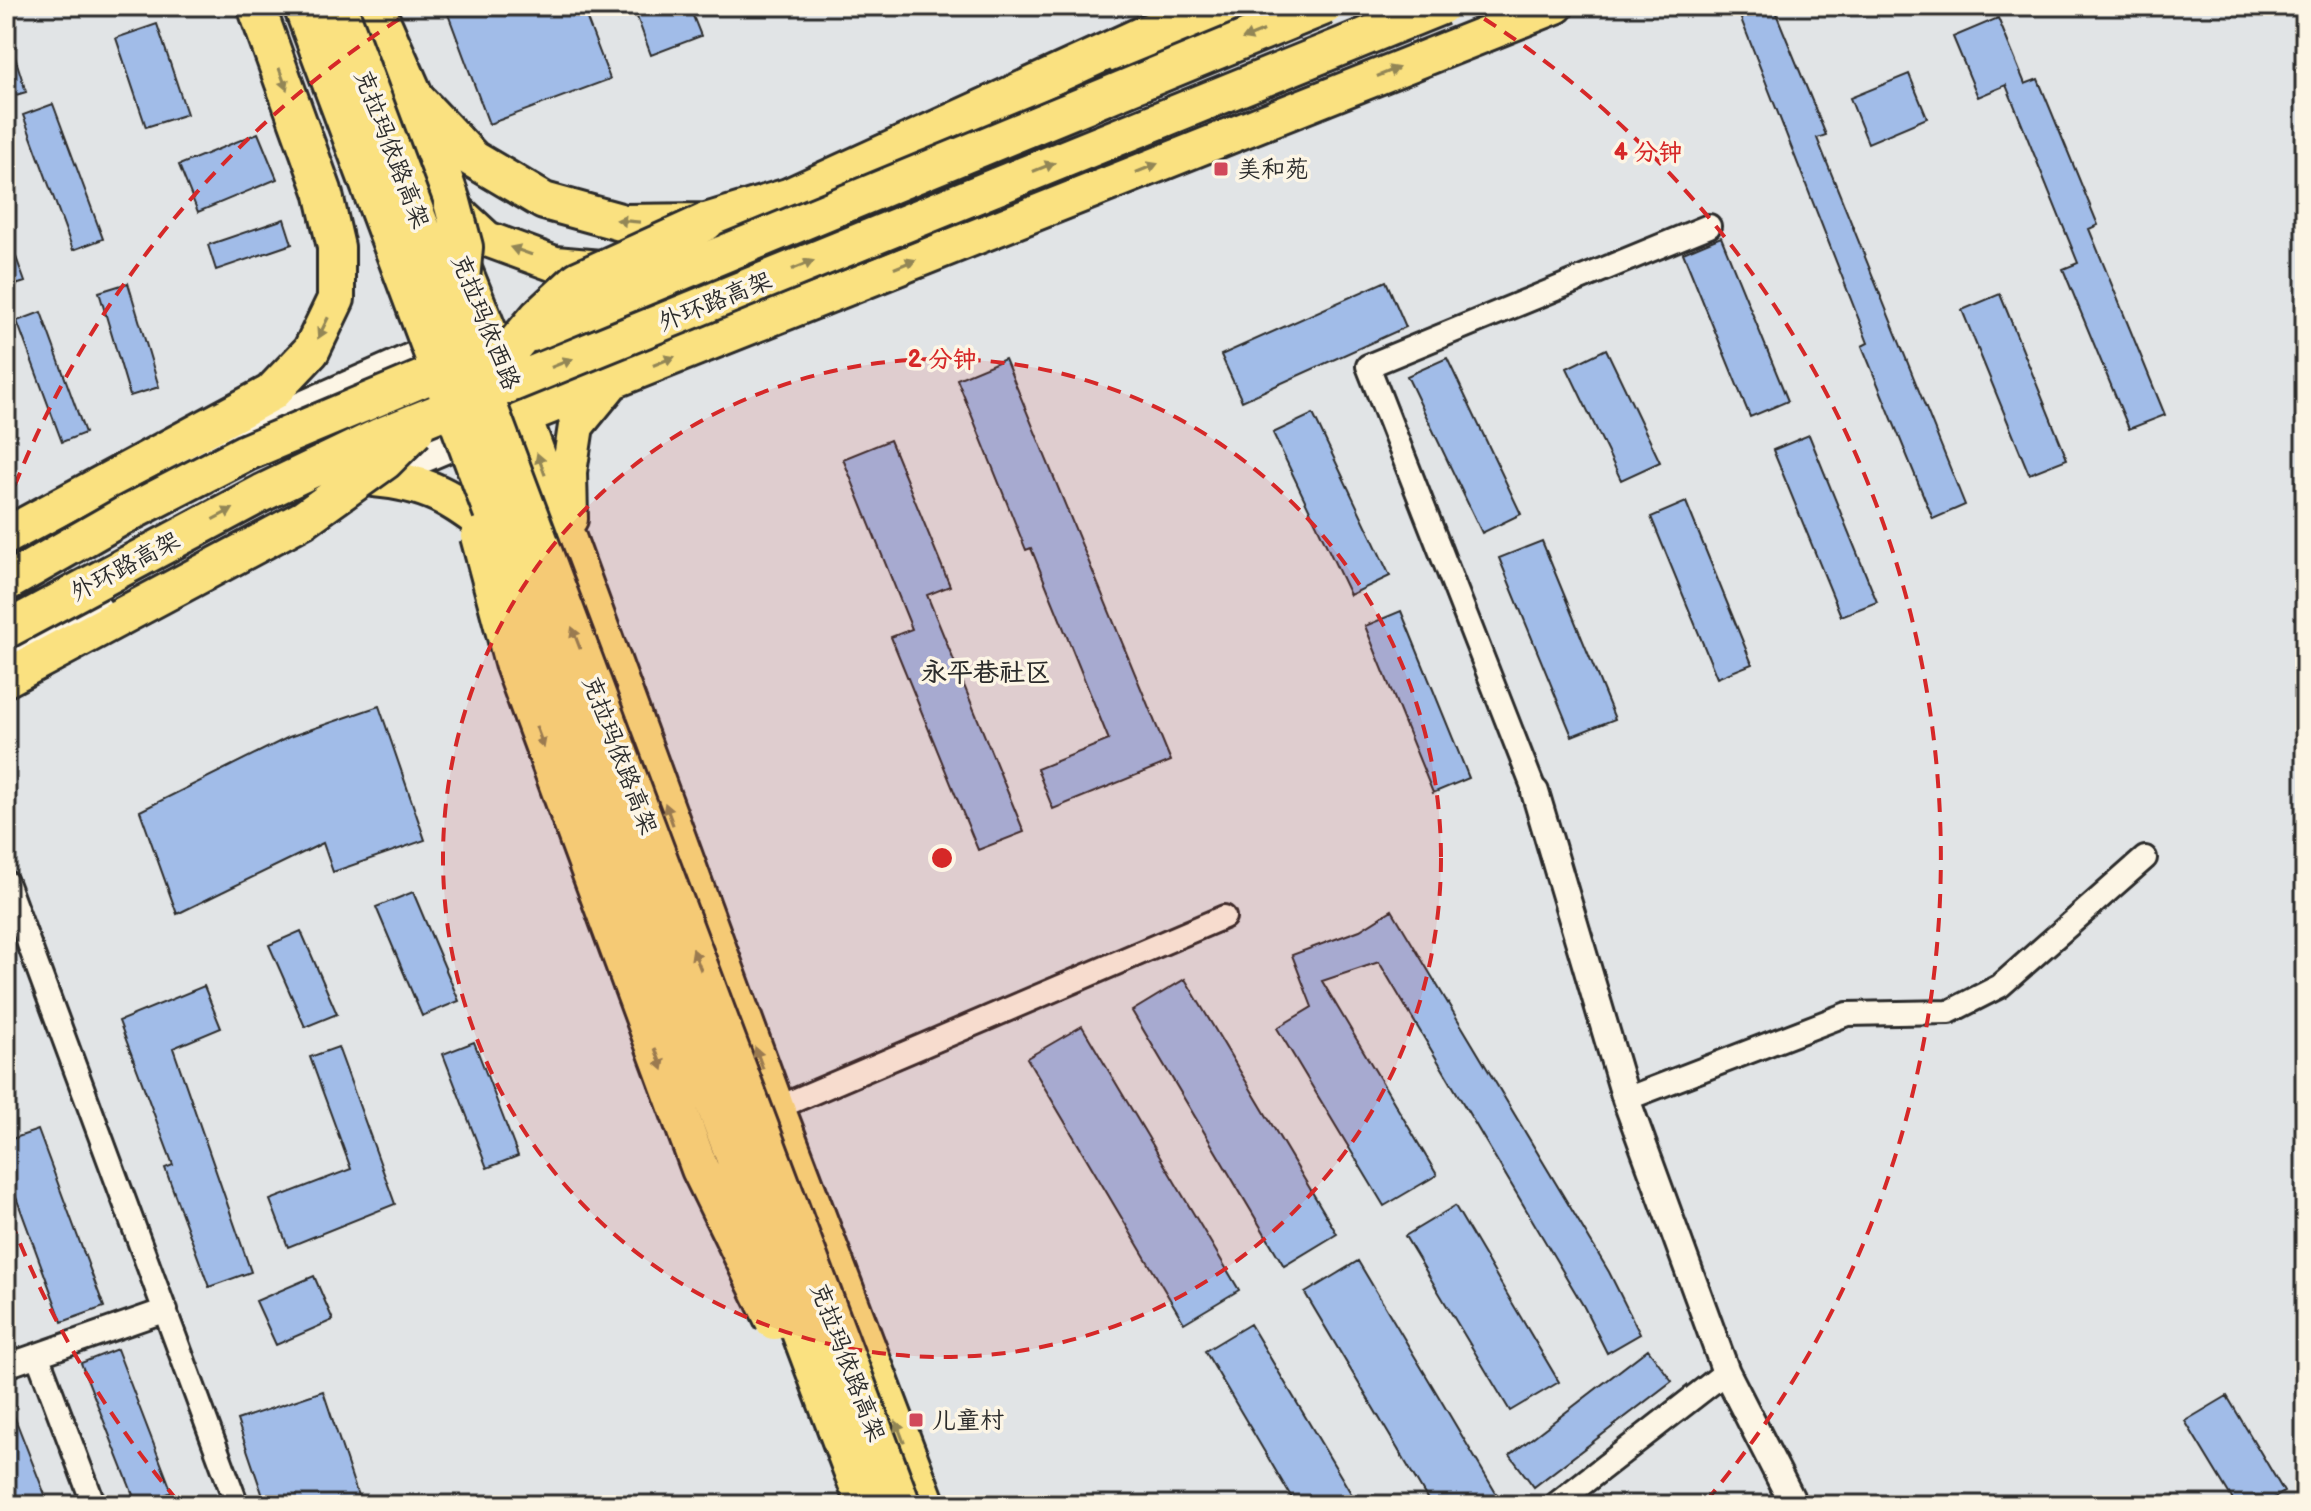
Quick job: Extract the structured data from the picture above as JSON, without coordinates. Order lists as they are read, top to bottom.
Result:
{
  "streets": {
    "highway": ["克拉玛依路高架", "外环路高架"],
    "main road": ["克拉玛依西路"]
  },
  "districts": ["永平巷社区"],
  "places": {
    "transit": ["美和苑", "儿童村"]
  },
  "rings": ["4 分钟", "2 分钟"]
}
